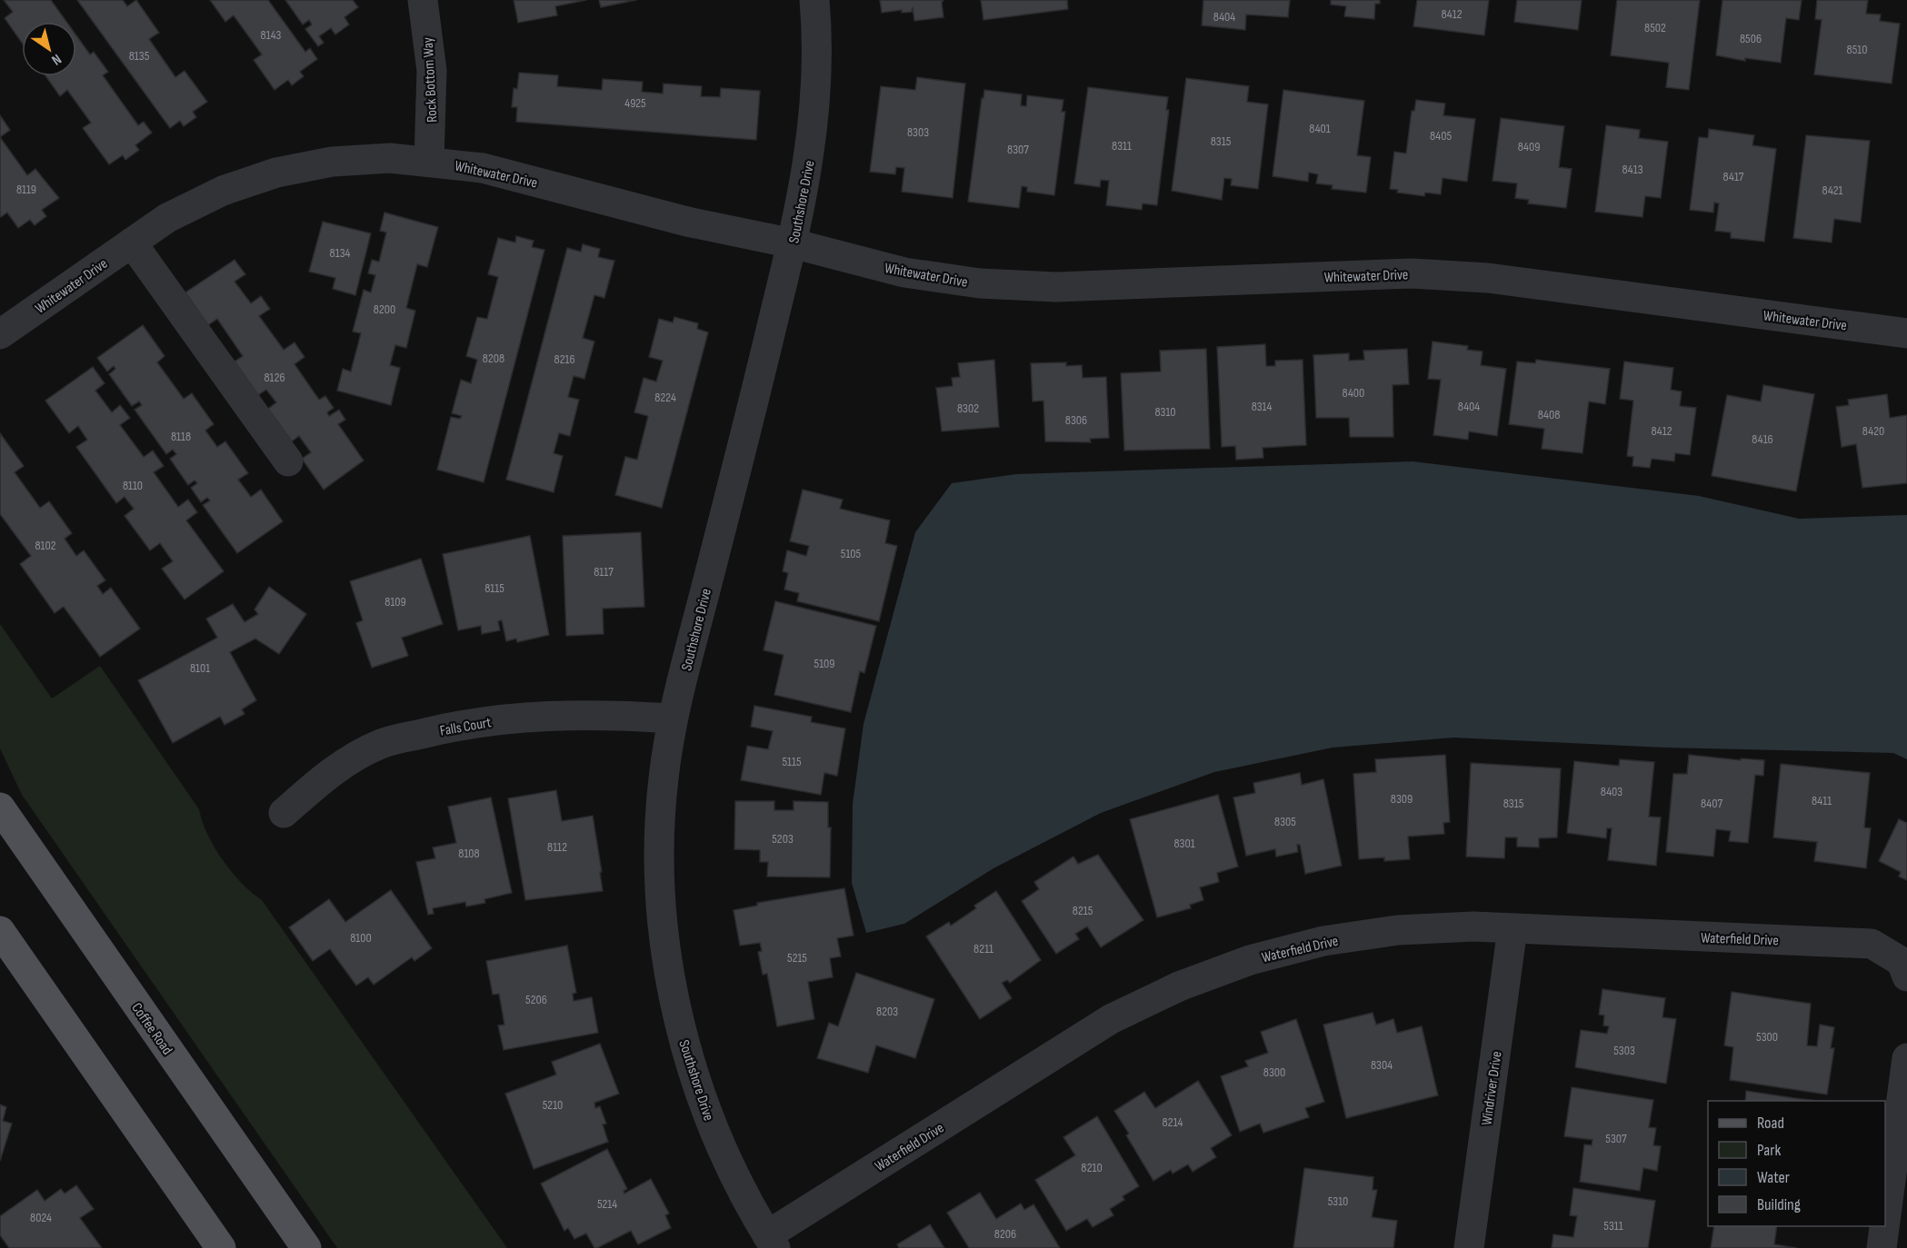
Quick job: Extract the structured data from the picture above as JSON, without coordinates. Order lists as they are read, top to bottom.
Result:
{
  "streets": {
    "main road": ["Coffee Road"],
    "street": [
      "Rock Bottom Way",
      "Whitewater Drive",
      "Southshore Drive",
      "Falls Court",
      "Waterfield Drive",
      "Windriver Drive"
    ]
  },
  "crossings": [
    ["Rock Bottom Way", "Whitewater Drive"],
    ["Whitewater Drive", "Southshore Drive"],
    ["Southshore Drive", "Falls Court"],
    ["Southshore Drive", "Waterfield Drive"],
    ["Waterfield Drive", "Windriver Drive"]
  ],
  "house_numbers": [
    "8412",
    "8404",
    "8502",
    "8143",
    "8506",
    "8510",
    "8135",
    "4925",
    "8401",
    "8303",
    "8405",
    "8315",
    "8311",
    "8409",
    "8307",
    "8413",
    "8417",
    "8119",
    "8421",
    "8134",
    "8200",
    "8208",
    "8216",
    "8126",
    "8400",
    "8224",
    "8314",
    "8404",
    "8302",
    "8310",
    "8408",
    "8306",
    "8412",
    "8420",
    "8118",
    "8416",
    "8110",
    "8102",
    "5105",
    "8117",
    "8115",
    "8109",
    "5109",
    "8101",
    "5115",
    "8403",
    "8309",
    "8411",
    "8315",
    "8407",
    "8305",
    "5203",
    "8301",
    "8112",
    "8108",
    "8215",
    "8100",
    "8211",
    "5215",
    "5206",
    "8203",
    "5300",
    "5303",
    "8304",
    "8300",
    "5210",
    "8214",
    "5307",
    "8210",
    "5310",
    "5214",
    "8024",
    "5311",
    "8206"
  ],
  "legend": [
    "Road",
    "Park",
    "Water",
    "Building"
  ],
  "north": "bottom right"
}
